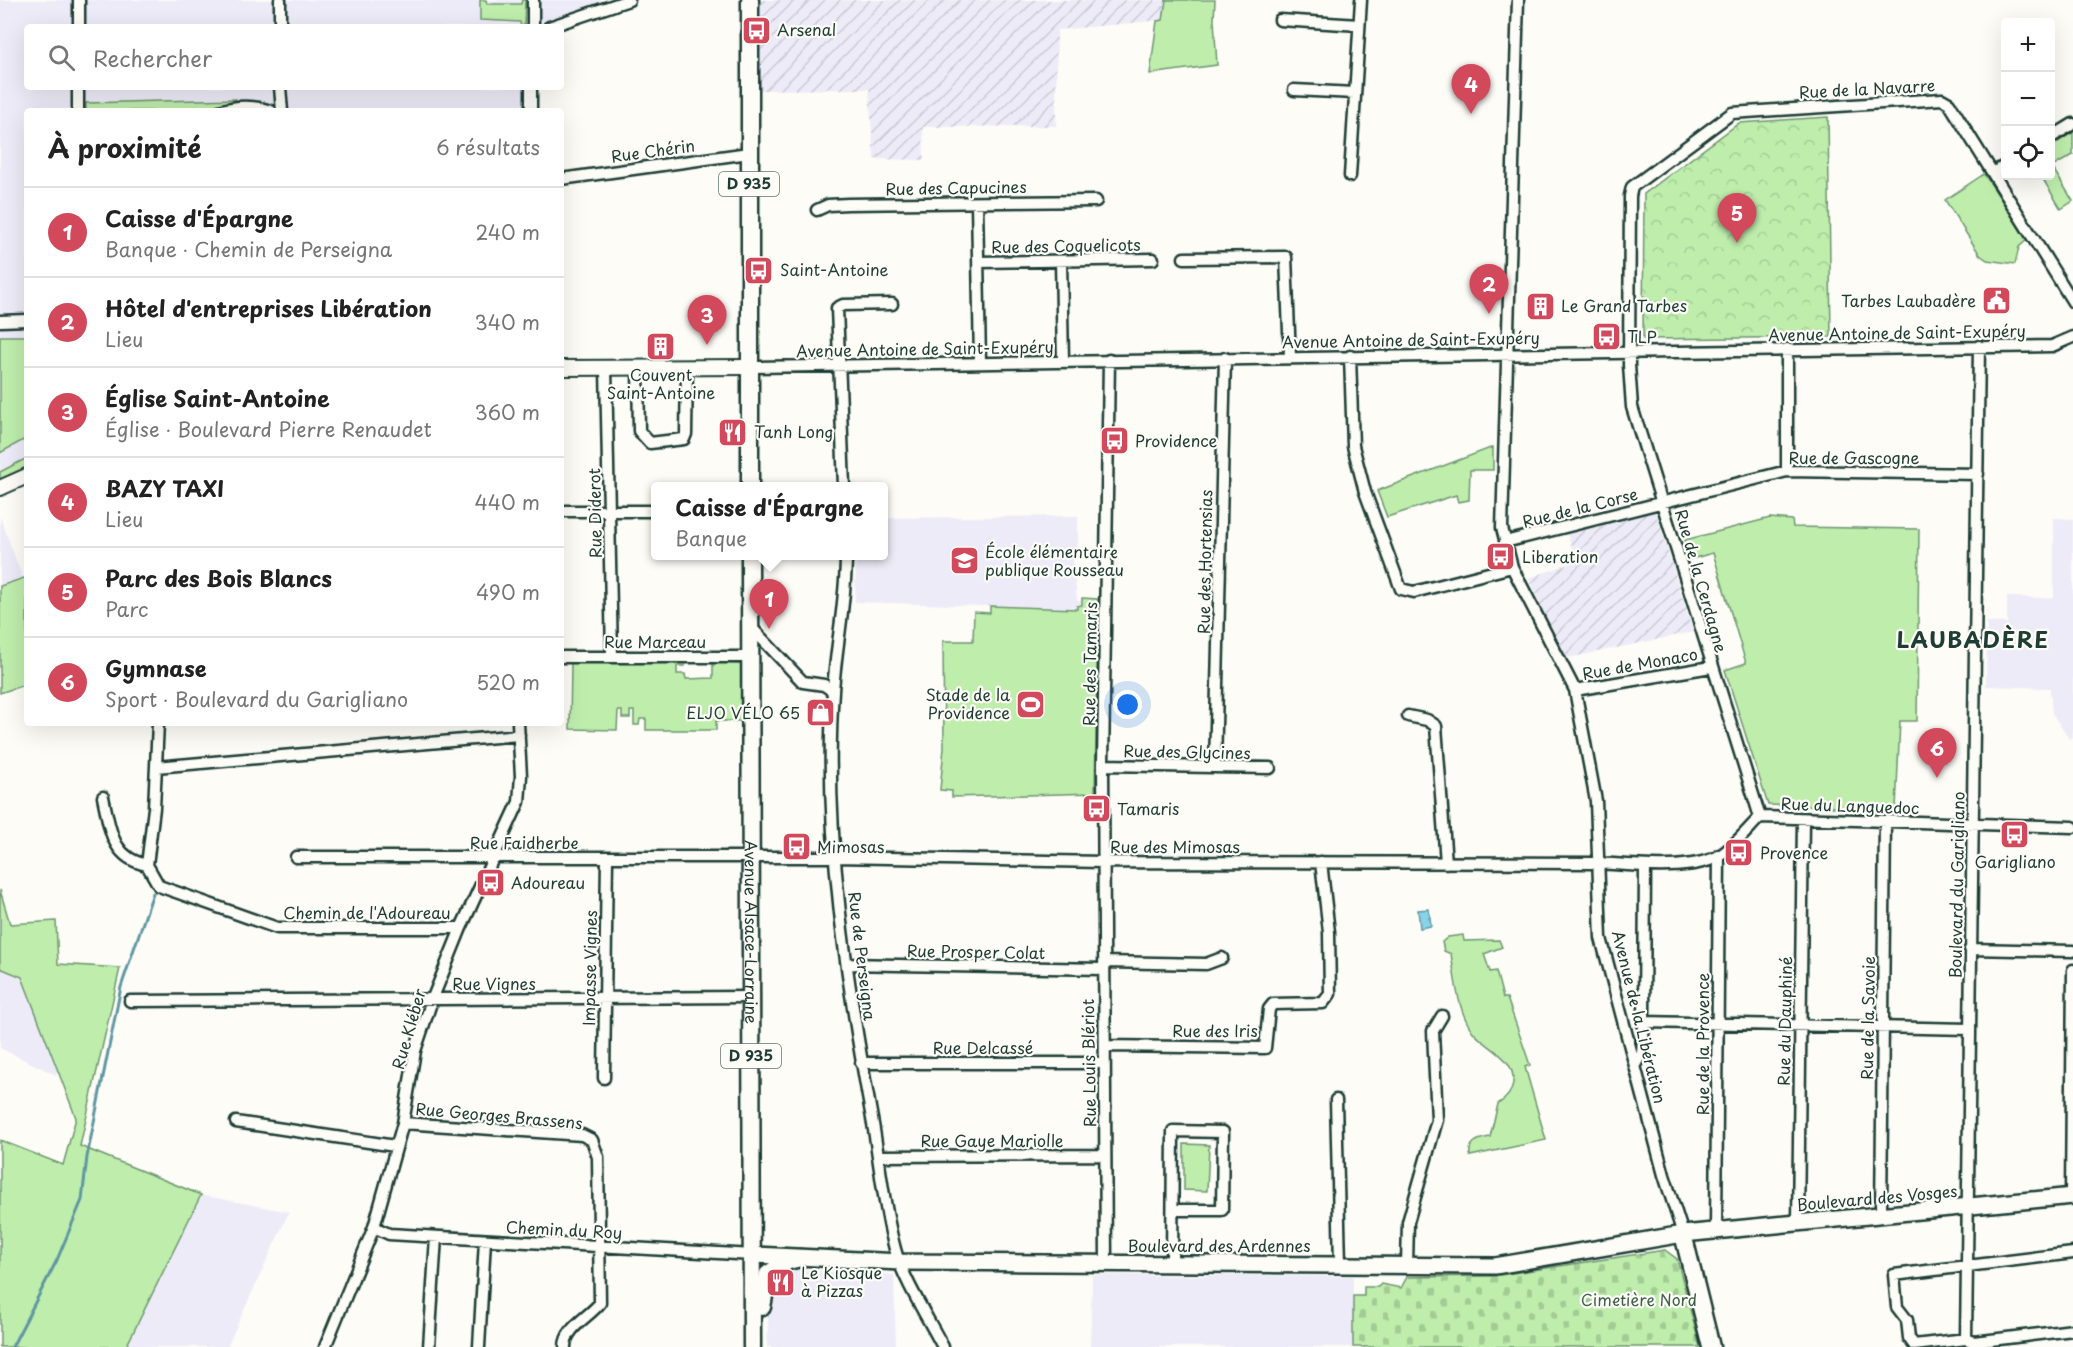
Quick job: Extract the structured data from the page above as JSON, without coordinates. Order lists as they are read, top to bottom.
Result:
{
  "streets": {
    "main road": [
      "D 935",
      "Avenue Alsace-Lorraine",
      "Boulevard des Vosges",
      "Boulevard des Ardennes"
    ],
    "street": [
      "Rue de la Navarre",
      "Rue Chérin",
      "Rue des Capucines",
      "Rue des Coquelicots",
      "Avenue Antoine de Saint-Exupéry",
      "Rue de Gascogne",
      "Rue de la Corse",
      "Rue Diderot",
      "Rue des Hortensias",
      "Rue de la Cerdagne",
      "Rue Marceau",
      "Rue des Tamaris",
      "Rue de Monaco",
      "Rue des Glycines",
      "Rue du Languedoc",
      "Rue Faidherbe",
      "Rue des Mimosas",
      "Boulevard du Garigliano",
      "Chemin de l'Adoureau",
      "Rue Prosper Colat",
      "Rue de Perseigna",
      "Impasse Vignes",
      "Rue Vignes",
      "Avenue de la Libération",
      "Rue de la Savoie",
      "Rue du Dauphiné",
      "Rue Kléber",
      "Rue des Iris",
      "Rue de la Provence",
      "Rue Delcassé",
      "Rue Louis Blériot",
      "Rue Georges Brassens",
      "Rue Gaye Mariolle",
      "Chemin du Roy"
    ]
  },
  "crossings": [
    ["Rue de la Navarre", "Rue de la Cerdagne"],
    ["Rue Chérin", "D 935"],
    ["D 935", "Avenue Antoine de Saint-Exupéry"],
    ["Avenue Antoine de Saint-Exupéry", "Rue des Hortensias"],
    ["Avenue Antoine de Saint-Exupéry", "Rue de la Cerdagne"],
    ["Avenue Antoine de Saint-Exupéry", "Rue des Tamaris"],
    ["Avenue Antoine de Saint-Exupéry", "Boulevard du Garigliano"],
    ["Avenue Antoine de Saint-Exupéry", "Avenue de la Libération"],
    ["Rue de Gascogne", "Rue de la Corse"],
    ["Rue de Gascogne", "Rue de la Cerdagne"],
    ["Rue de Gascogne", "Boulevard du Garigliano"],
    ["Rue de la Corse", "Rue de la Cerdagne"],
    ["Rue de la Corse", "Avenue de la Libération"],
    ["Rue Diderot", "Rue Marceau"],
    ["Rue des Hortensias", "Rue des Glycines"],
    ["Rue de la Cerdagne", "Rue de Monaco"],
    ["Rue de la Cerdagne", "Rue du Languedoc"],
    ["Rue Marceau", "Avenue Alsace-Lorraine"],
    ["Rue des Tamaris", "Rue des Glycines"],
    ["Rue des Tamaris", "Rue des Mimosas"],
    ["Rue des Tamaris", "Rue Louis Blériot"],
    ["Rue de Monaco", "Avenue de la Libération"],
    ["Rue du Languedoc", "Rue des Mimosas"],
    ["Rue du Languedoc", "Boulevard du Garigliano"],
    ["Rue du Languedoc", "Avenue de la Libération"],
    ["Rue du Languedoc", "Rue de la Savoie"],
    ["Rue du Languedoc", "Rue du Dauphiné"],
    ["Rue du Languedoc", "Rue de la Provence"],
    ["Rue Faidherbe", "Rue des Mimosas"],
    ["Rue Faidherbe", "Avenue Alsace-Lorraine"],
    ["Rue Faidherbe", "Impasse Vignes"],
    ["Rue Faidherbe", "Rue Kléber"],
    ["Rue des Mimosas", "Avenue Alsace-Lorraine"],
    ["Rue des Mimosas", "Rue de Perseigna"],
    ["Rue des Mimosas", "Avenue de la Libération"],
    ["Rue des Mimosas", "Rue des Iris"],
    ["Rue des Mimosas", "Rue Louis Blériot"],
    ["Boulevard du Garigliano", "Boulevard des Vosges"],
    ["Chemin de l'Adoureau", "Rue Kléber"],
    ["Avenue Alsace-Lorraine", "Rue Vignes"],
    ["Avenue Alsace-Lorraine", "Chemin du Roy"],
    ["Avenue Alsace-Lorraine", "Boulevard des Ardennes"],
    ["Rue Prosper Colat", "Rue de Perseigna"],
    ["Rue Prosper Colat", "Rue Louis Blériot"],
    ["Rue de Perseigna", "Rue Delcassé"],
    ["Rue de Perseigna", "Rue Gaye Mariolle"],
    ["Rue de Perseigna", "Boulevard des Ardennes"],
    ["Impasse Vignes", "Rue Vignes"],
    ["Rue Vignes", "Rue Kléber"],
    ["Avenue de la Libération", "Boulevard des Vosges"],
    ["Avenue de la Libération", "Boulevard des Ardennes"],
    ["Rue de la Savoie", "Boulevard des Vosges"],
    ["Rue du Dauphiné", "Boulevard des Vosges"],
    ["Rue Kléber", "Rue Georges Brassens"],
    ["Rue Kléber", "Chemin du Roy"],
    ["Rue des Iris", "Rue Louis Blériot"],
    ["Rue de la Provence", "Boulevard des Vosges"],
    ["Rue Delcassé", "Rue Louis Blériot"],
    ["Rue Louis Blériot", "Rue Gaye Mariolle"],
    ["Rue Louis Blériot", "Boulevard des Ardennes"],
    ["Rue Georges Brassens", "Chemin du Roy"],
    ["Boulevard des Vosges", "Boulevard des Ardennes"],
    ["Chemin du Roy", "Boulevard des Ardennes"]
  ],
  "districts": ["LAUBADÈRE"],
  "parks": ["Cimetière Nord"],
  "places": {
    "bus stop": [
      "Arsenal",
      "Saint-Antoine",
      "TLP",
      "Providence",
      "Liberation",
      "Tamaris",
      "Garigliano",
      "Mimosas",
      "Provence",
      "Adoureau"
    ],
    "public building": ["Tarbes Laubadère"],
    "building": ["Le Grand Tarbes", "Couvent Saint-Antoine"],
    "restaurant": ["Tanh Long", "Le Kiosque à Pizzas"],
    "school or university": ["École élémentaire publique Rousseau"],
    "sports": ["Stade de la Providence"],
    "shop": ["ELJO VÉLO 65"]
  },
  "page": {
    "map_buttons": ["+", "−"],
    "search": "Rechercher",
    "pins": [
      "4",
      "5",
      "2",
      "3",
      "1",
      "6"
    ],
    "heading": ["À proximité", "6 résultats"],
    "list": [
      {
        "mark": "1",
        "name": "Caisse d'Épargne",
        "note": "Banque · Chemin de Perseigna",
        "value": "240 m"
      },
      {
        "mark": "2",
        "name": "Hôtel d'entreprises Libération",
        "note": "Lieu",
        "value": "340 m"
      },
      {
        "mark": "3",
        "name": "Église Saint-Antoine",
        "note": "Église · Boulevard Pierre Renaudet",
        "value": "360 m"
      },
      {
        "mark": "4",
        "name": "BAZY TAXI",
        "note": "Lieu",
        "value": "440 m"
      },
      {
        "mark": "5",
        "name": "Parc des Bois Blancs",
        "note": "Parc",
        "value": "490 m"
      },
      {
        "mark": "6",
        "name": "Gymnase",
        "note": "Sport · Boulevard du Garigliano",
        "value": "520 m"
      }
    ],
    "popup": ["Caisse d'Épargne", "Banque"]
  }
}
